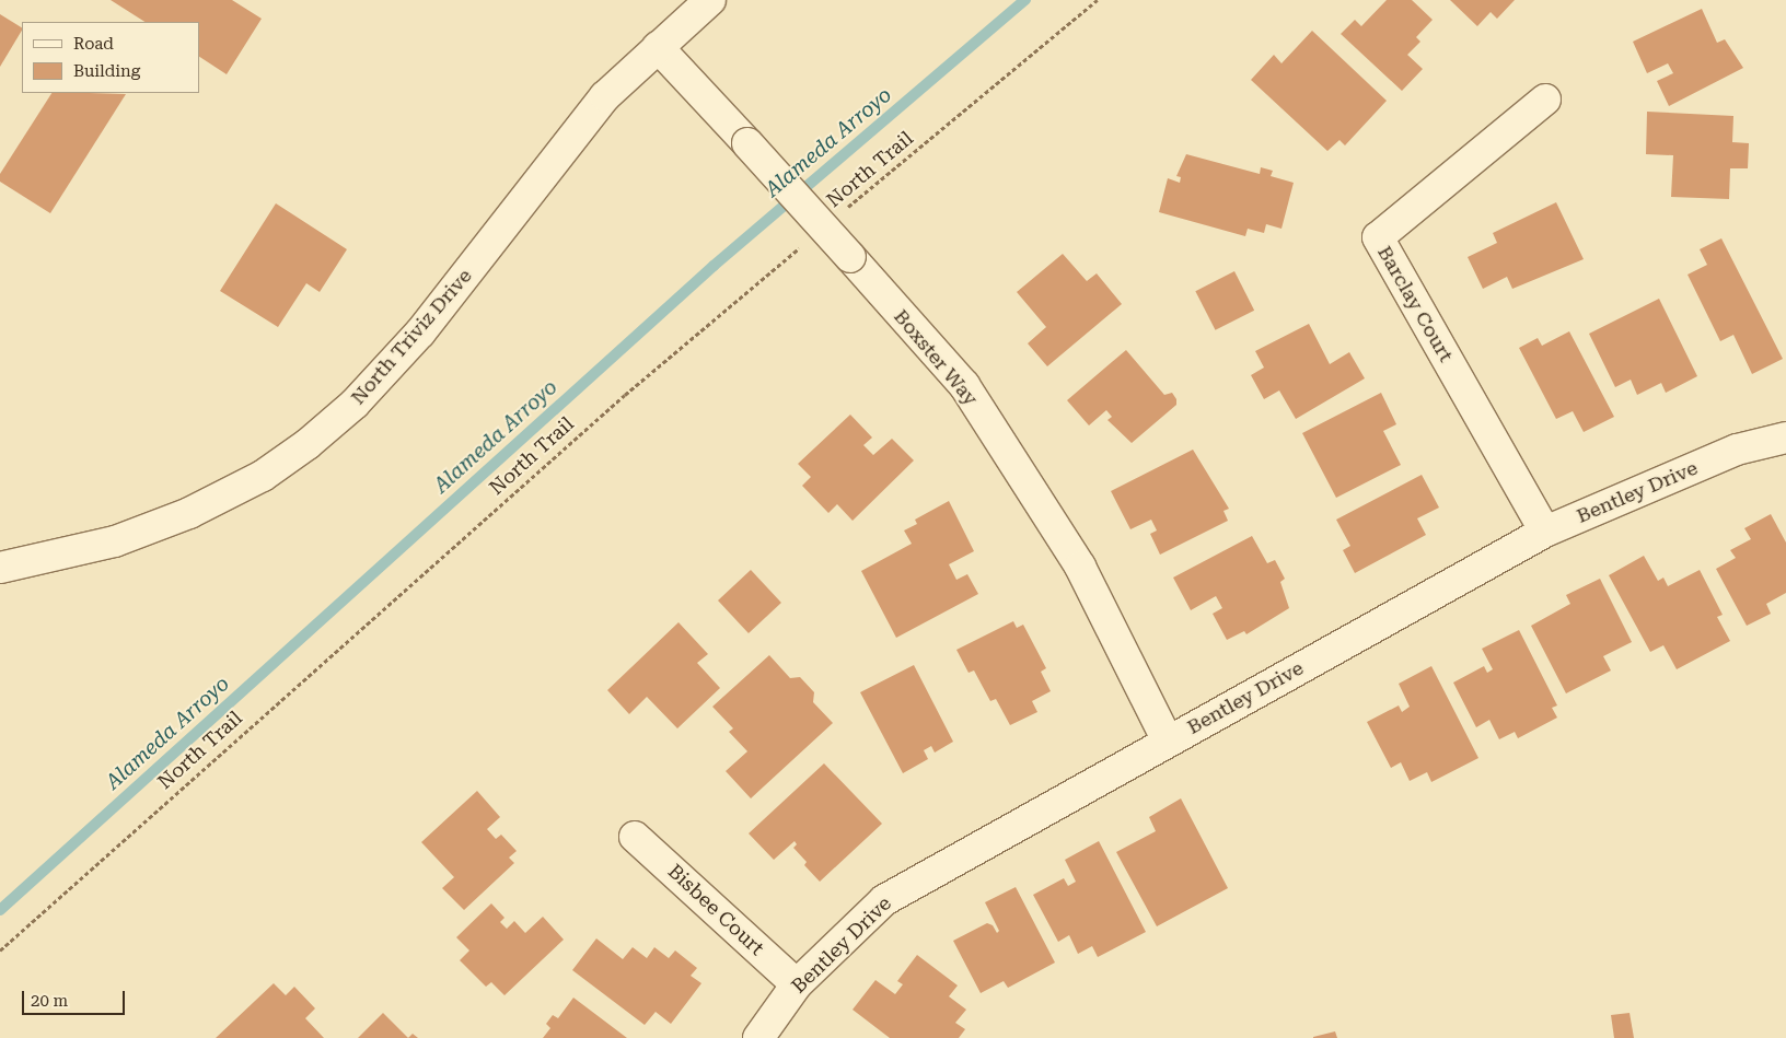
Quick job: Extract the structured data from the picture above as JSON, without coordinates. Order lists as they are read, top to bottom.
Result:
{
  "streets": {
    "street": [
      "Barclay Court",
      "North Triviz Drive",
      "Boxster Way",
      "Bentley Drive",
      "Bisbee Court"
    ],
    "path": ["North Trail"]
  },
  "crossings": [
    ["Barclay Court", "Bentley Drive"],
    ["North Triviz Drive", "Boxster Way"],
    ["Boxster Way", "Bentley Drive"],
    ["Bentley Drive", "Bisbee Court"]
  ],
  "water": ["Alameda Arroyo"],
  "legend": ["Road", "Building"],
  "scale_bar": "20 m"
}
